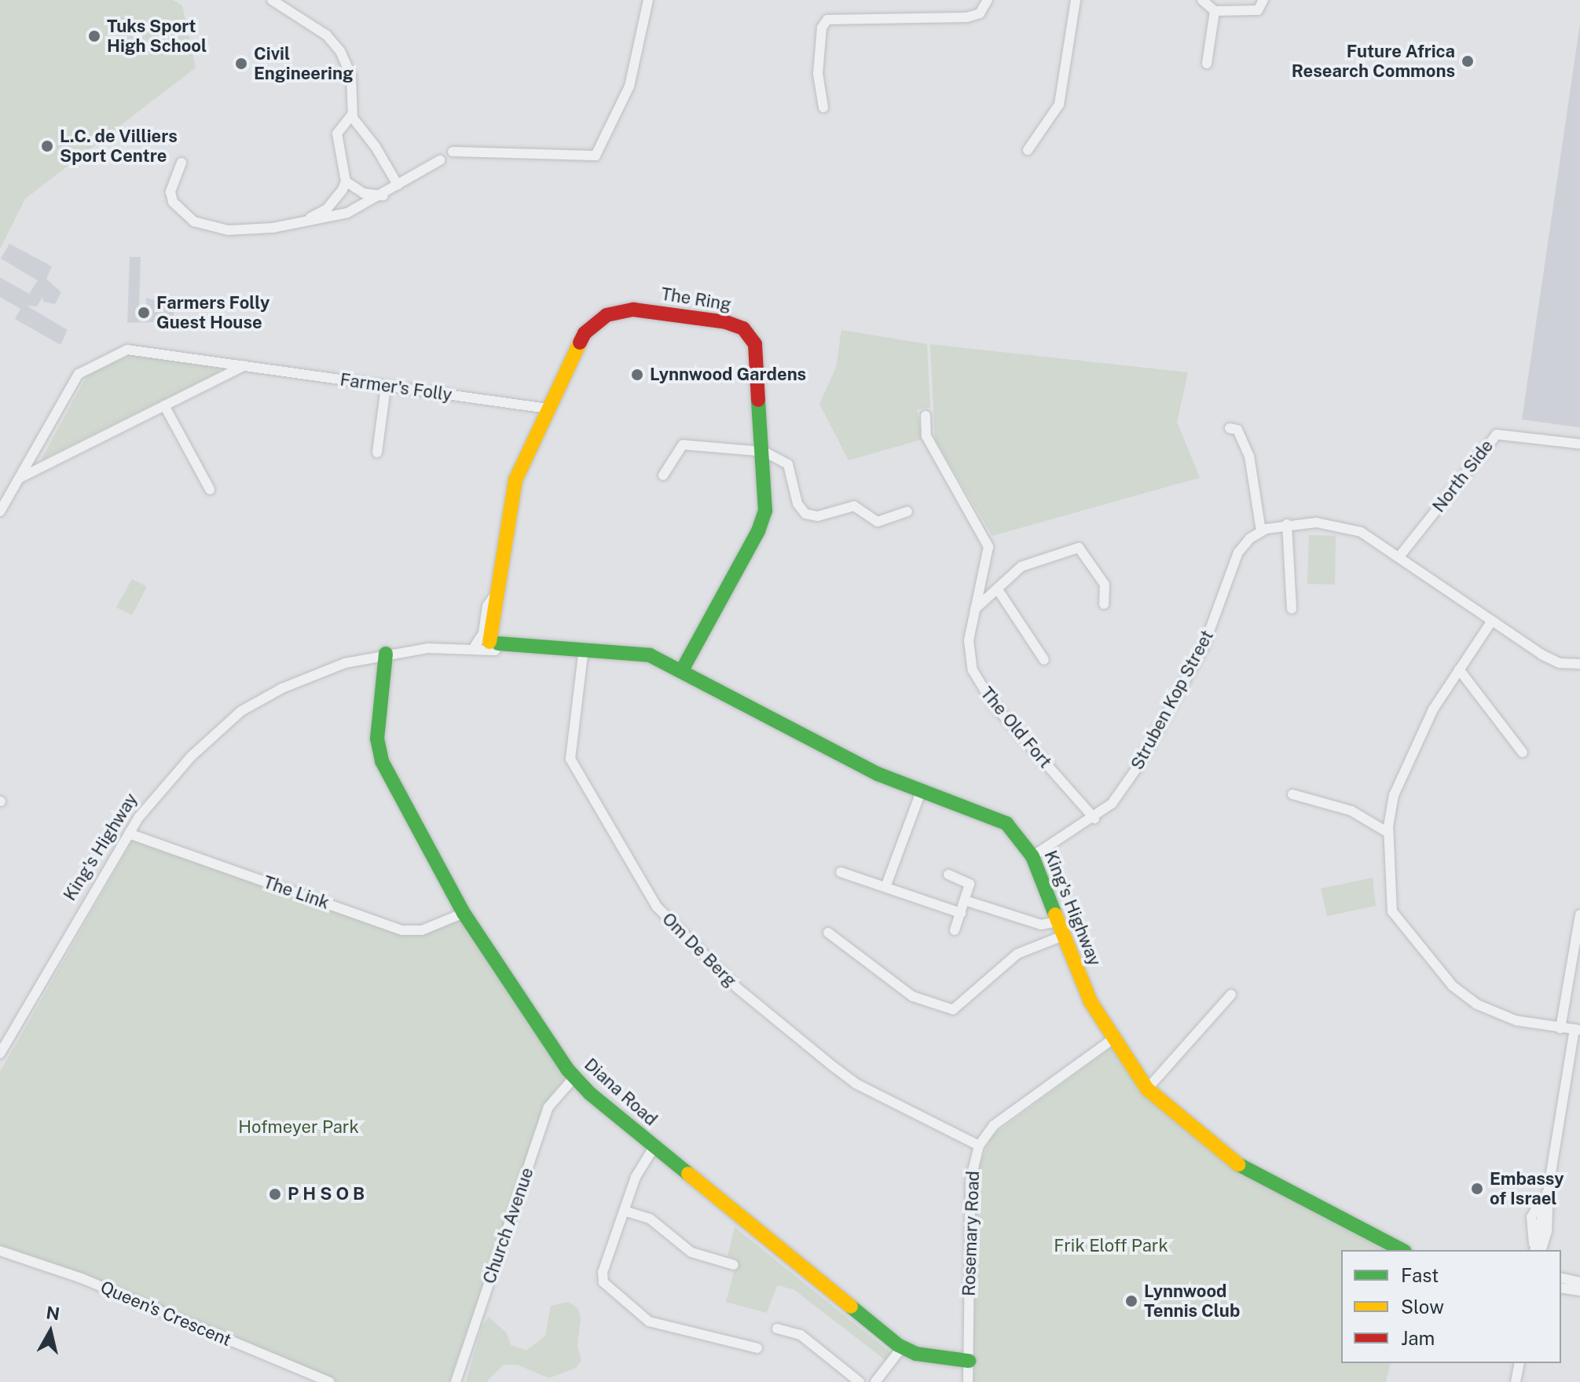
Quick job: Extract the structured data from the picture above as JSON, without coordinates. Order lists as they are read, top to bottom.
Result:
{
  "streets": {
    "street": [
      "The Ring",
      "Farmer's Folly",
      "North Side",
      "Struben Kop Street",
      "The Old Fort",
      "King's Highway",
      "The Link",
      "Om De Berg",
      "Diana Road",
      "Church Avenue",
      "Rosemary Road",
      "Queen's Crescent"
    ]
  },
  "crossings": [
    ["The Ring", "Farmer's Folly"],
    ["The Ring", "King's Highway"],
    ["North Side", "Struben Kop Street"],
    ["Struben Kop Street", "The Old Fort"],
    ["Struben Kop Street", "King's Highway"],
    ["King's Highway", "The Link"],
    ["King's Highway", "Om De Berg"],
    ["King's Highway", "Diana Road"],
    ["King's Highway", "Rosemary Road"],
    ["The Link", "Diana Road"],
    ["Om De Berg", "Rosemary Road"],
    ["Diana Road", "Church Avenue"],
    ["Diana Road", "Rosemary Road"]
  ],
  "parks": ["Hofmeyer Park", "Frik Eloff Park"],
  "places": [
    "Tuks Sport High School",
    "Future Africa Research Commons",
    "Civil Engineering",
    "L.C. de Villiers Sport Centre",
    "Farmers Folly Guest House",
    "Lynnwood Gardens",
    "Embassy of Israel",
    "P H S O B",
    "Lynnwood Tennis Club"
  ],
  "legend": ["Fast", "Slow", "Jam"],
  "north": "top"
}
